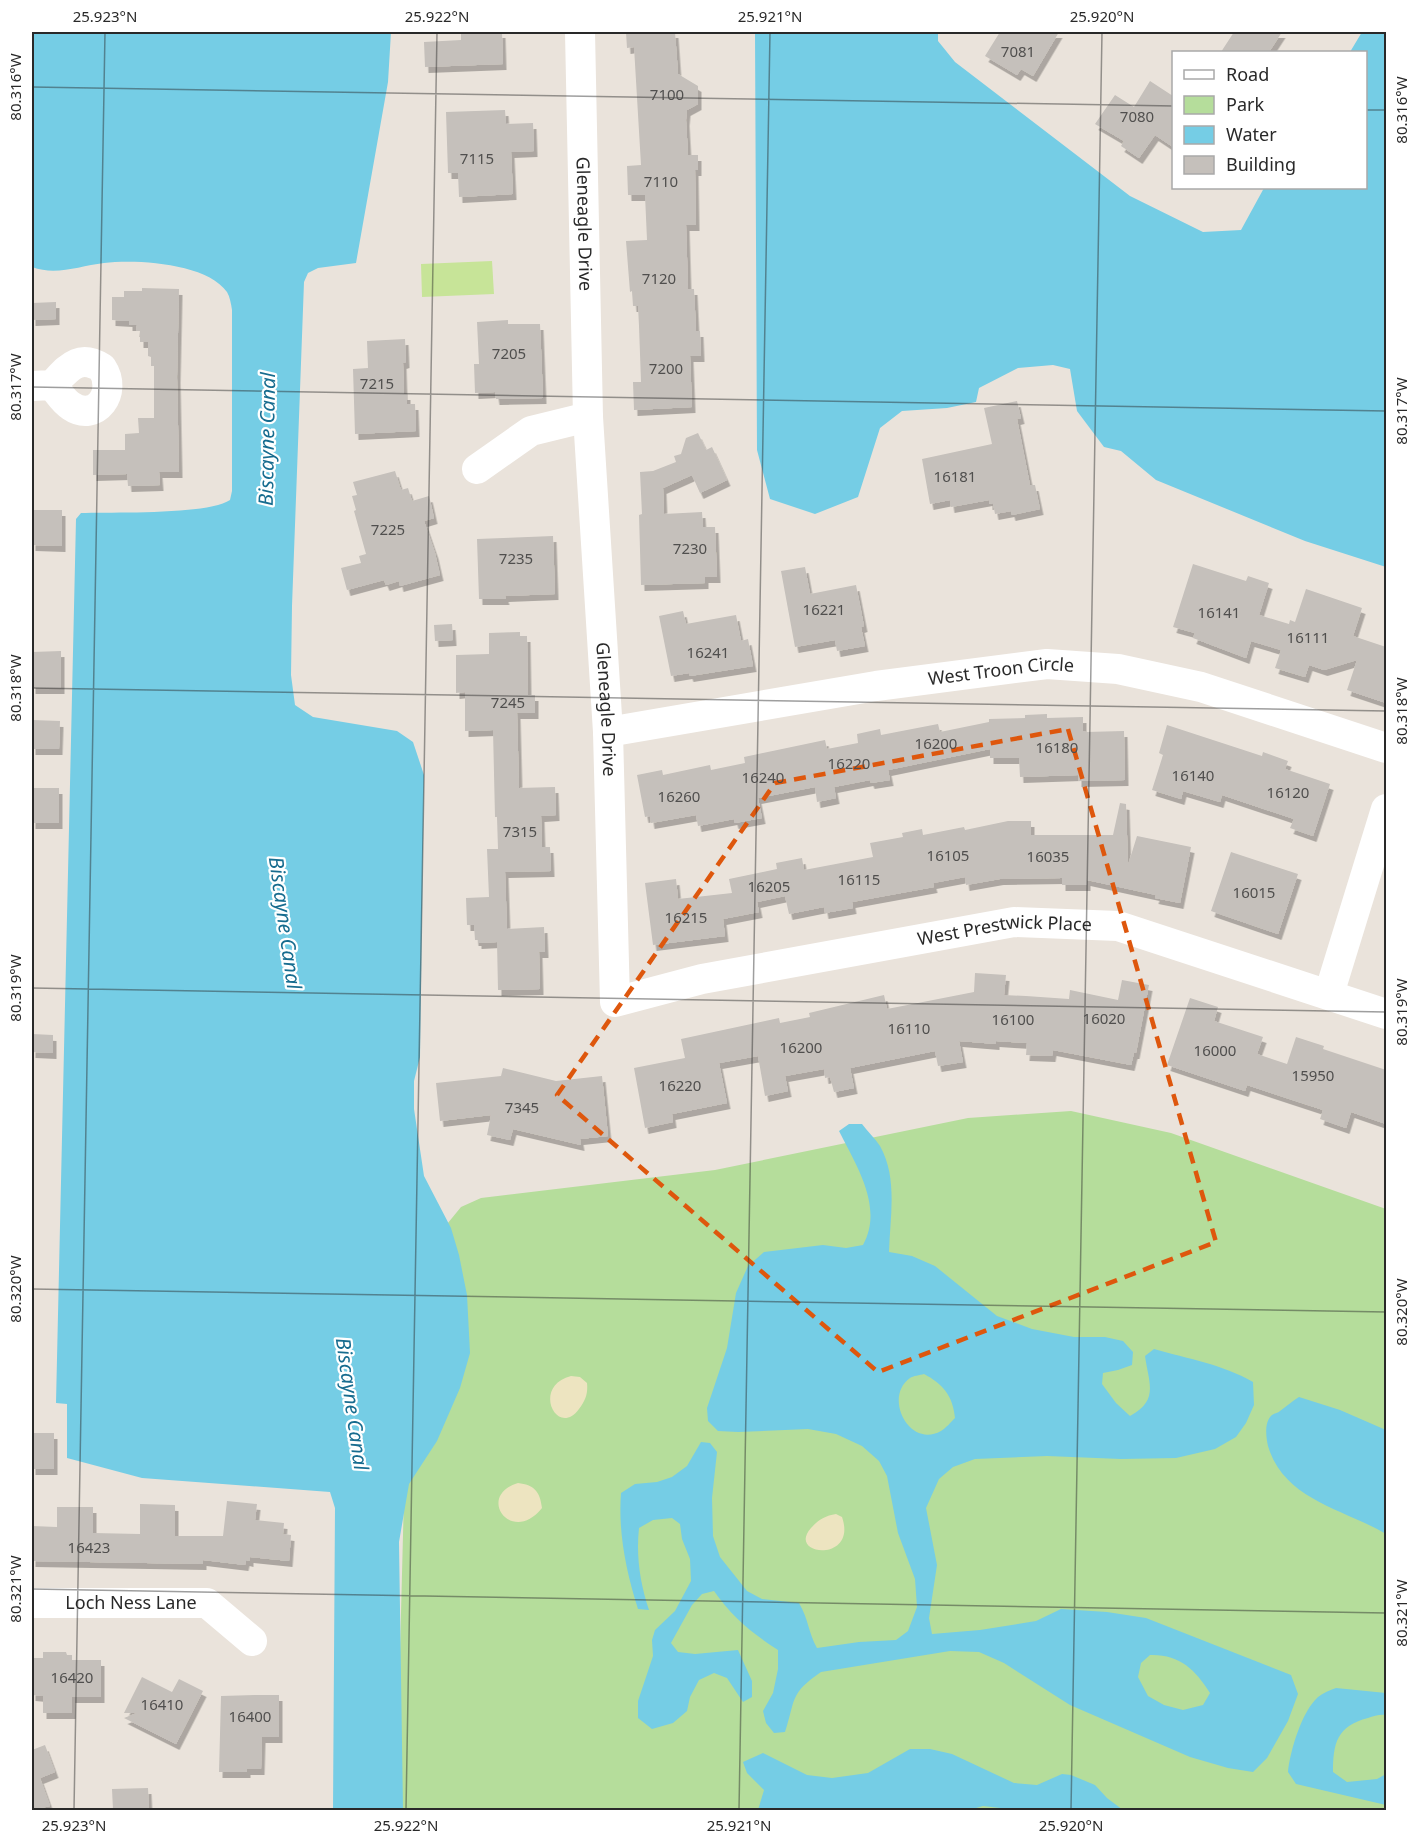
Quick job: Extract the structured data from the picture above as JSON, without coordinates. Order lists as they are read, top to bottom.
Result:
{
  "streets": {
    "street": [
      "Gleneagle Drive",
      "West Troon Circle",
      "West Prestwick Place",
      "Loch Ness Lane"
    ]
  },
  "crossings": [
    ["Gleneagle Drive", "West Troon Circle"],
    ["Gleneagle Drive", "West Prestwick Place"]
  ],
  "water": ["Biscayne Canal"],
  "house_numbers": [
    "7081",
    "7100",
    "7080",
    "7115",
    "7110",
    "7120",
    "7205",
    "7200",
    "7215",
    "16181",
    "7225",
    "7230",
    "7235",
    "16221",
    "16141",
    "16111",
    "16241",
    "7245",
    "16200",
    "16180",
    "16220",
    "16140",
    "16240",
    "16120",
    "16260",
    "7315",
    "16105",
    "16035",
    "16115",
    "16205",
    "16015",
    "16215",
    "16020",
    "16100",
    "16110",
    "16200",
    "16000",
    "15950",
    "16220",
    "7345",
    "16423",
    "16420",
    "16410",
    "16400"
  ],
  "legend": [
    "Road",
    "Park",
    "Water",
    "Building"
  ],
  "coordinates": [
    "25.923°N",
    "25.922°N",
    "25.921°N",
    "25.920°N",
    "80.316°W",
    "80.317°W",
    "80.318°W",
    "80.319°W",
    "80.320°W",
    "80.321°W"
  ]
}
